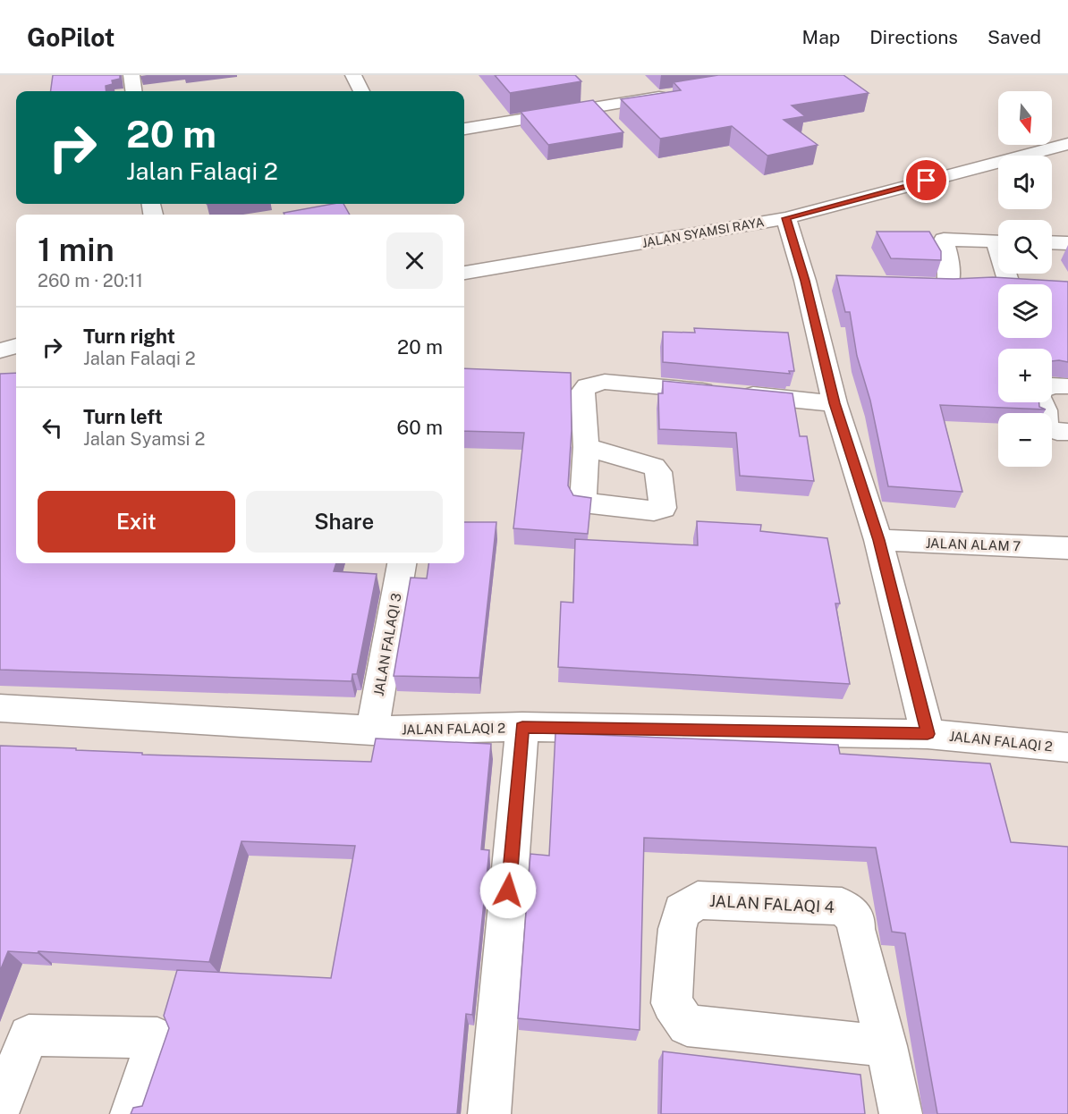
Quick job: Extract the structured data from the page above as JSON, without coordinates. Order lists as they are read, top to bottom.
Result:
{
  "streets": {
    "street": [
      "JALAN SYAMSI RAYA",
      "JALAN ALAM 7",
      "JALAN FALAQI 3",
      "JALAN FALAQI 2",
      "JALAN FALAQI 4"
    ]
  },
  "crossings": [
    ["JALAN FALAQI 3", "JALAN FALAQI 2"]
  ],
  "north": "bottom",
  "page": {
    "header": "GoPilot",
    "nav": ["Map", "Directions", "Saved"],
    "map_buttons": ["+", "−"],
    "turn": ["20 m", "Jalan Falaqi 2"],
    "heading": ["1 min", "260 m · 20:11"],
    "list": [
      {
        "name": "Turn right",
        "note": "Jalan Falaqi 2",
        "value": "20 m"
      },
      {
        "name": "Turn left",
        "note": "Jalan Syamsi 2",
        "value": "60 m"
      }
    ],
    "buttons": ["Exit", "Share"]
  }
}
